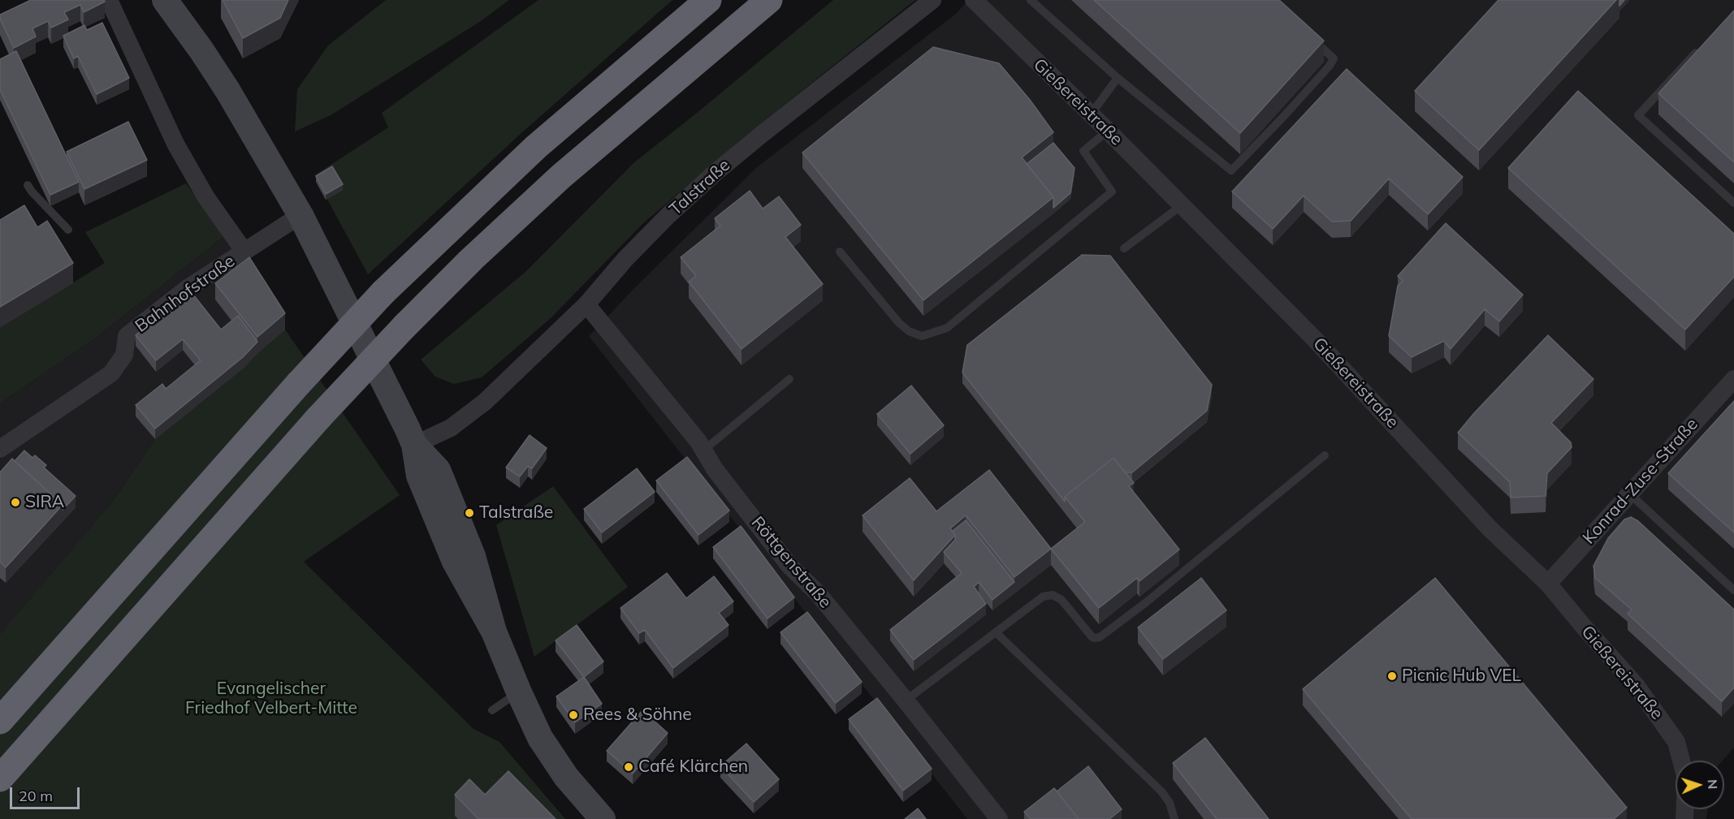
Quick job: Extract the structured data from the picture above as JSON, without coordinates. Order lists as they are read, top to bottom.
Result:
{
  "streets": {
    "street": [
      "Gießereistraße",
      "Talstraße",
      "Bahnhofstraße",
      "Konrad-Zuse-Straße",
      "Röttgenstraße"
    ]
  },
  "crossings": [
    ["Gießereistraße", "Konrad-Zuse-Straße"],
    ["Talstraße", "Röttgenstraße"]
  ],
  "parks": ["Evangelischer Friedhof Velbert-Mitte"],
  "places": [
    "SIRA",
    "Talstraße",
    "Picnic Hub VEL",
    "Rees & Söhne",
    "Café Klärchen"
  ],
  "scale_bar": "20 m",
  "north": "right"
}
